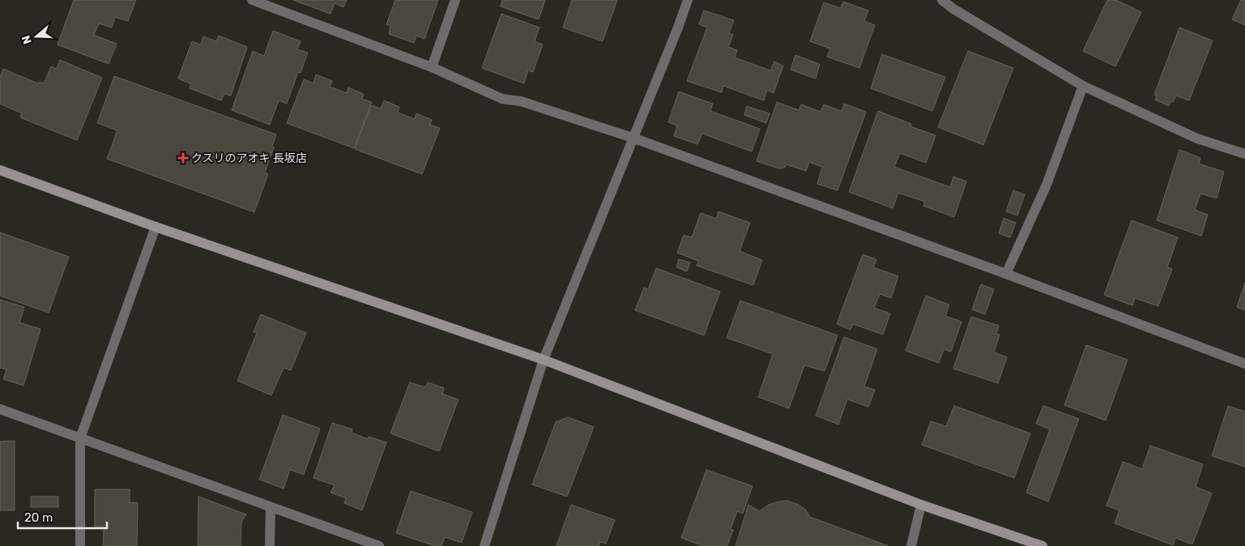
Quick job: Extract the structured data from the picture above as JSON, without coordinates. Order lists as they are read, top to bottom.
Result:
{
  "places": {
    "health": ["クスリのアオキ 長坂店"]
  },
  "scale_bar": "20 m",
  "north": "left"
}
